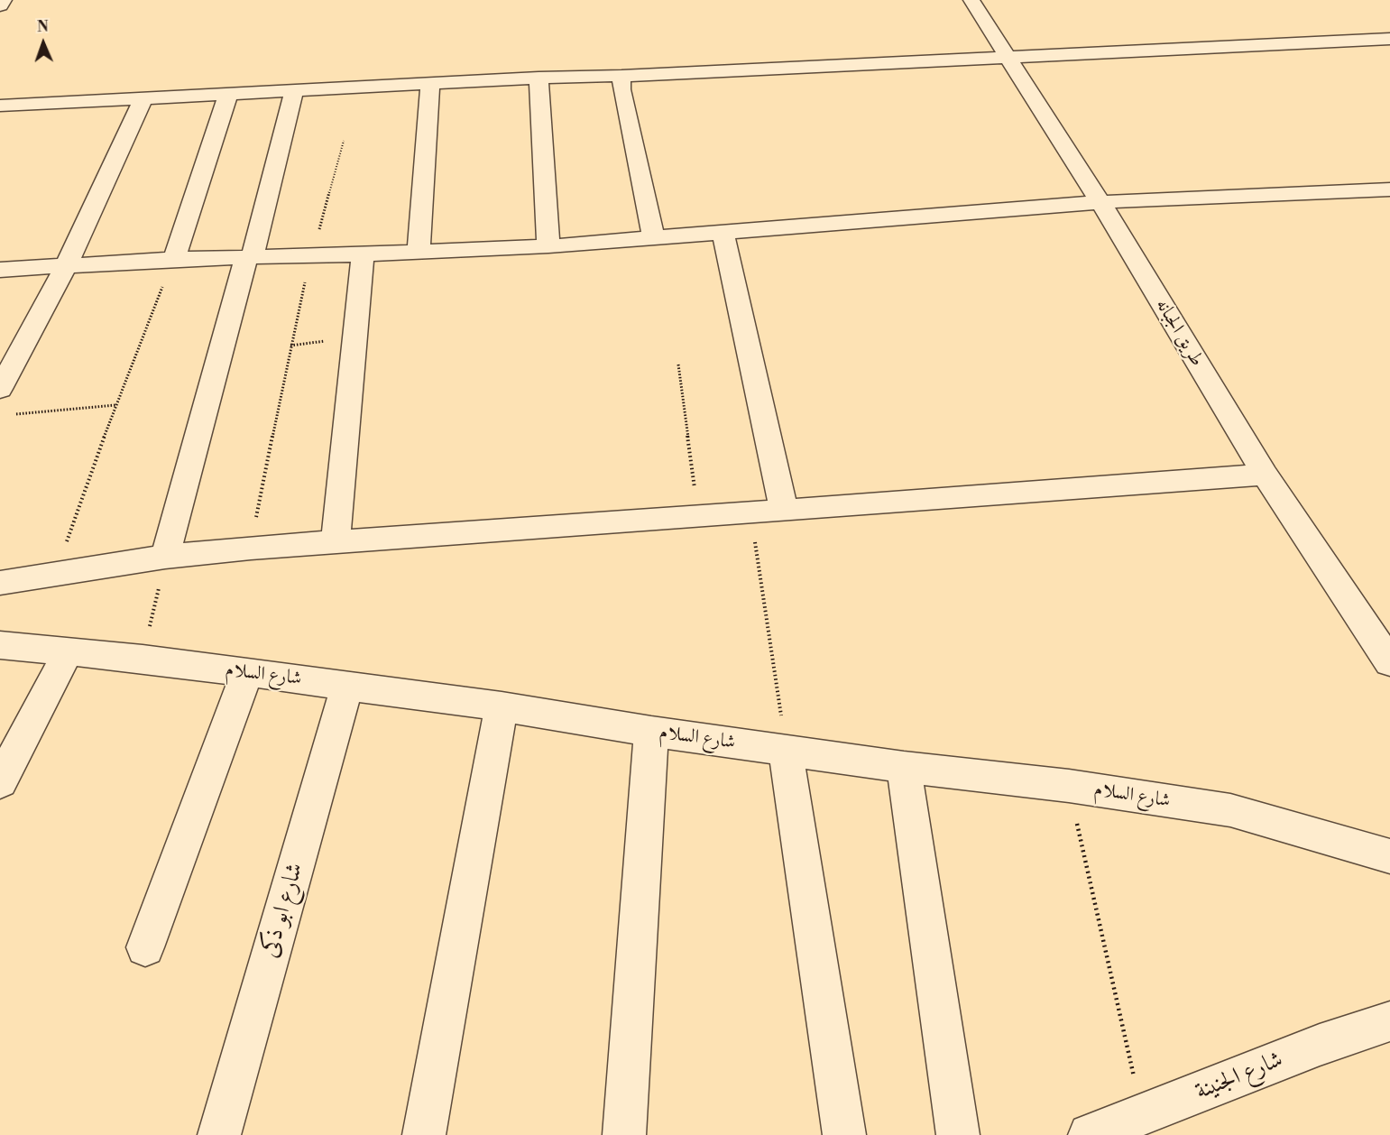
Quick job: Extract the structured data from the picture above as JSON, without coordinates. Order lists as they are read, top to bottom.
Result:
{
  "streets": {
    "street": [
      "طريق الجبانه",
      "شارع السلام",
      "شارع ابو ذكى",
      "شارع الجنينة"
    ]
  },
  "crossings": [
    ["شارع السلام", "شارع ابو ذكى"]
  ],
  "north": "top"
}
